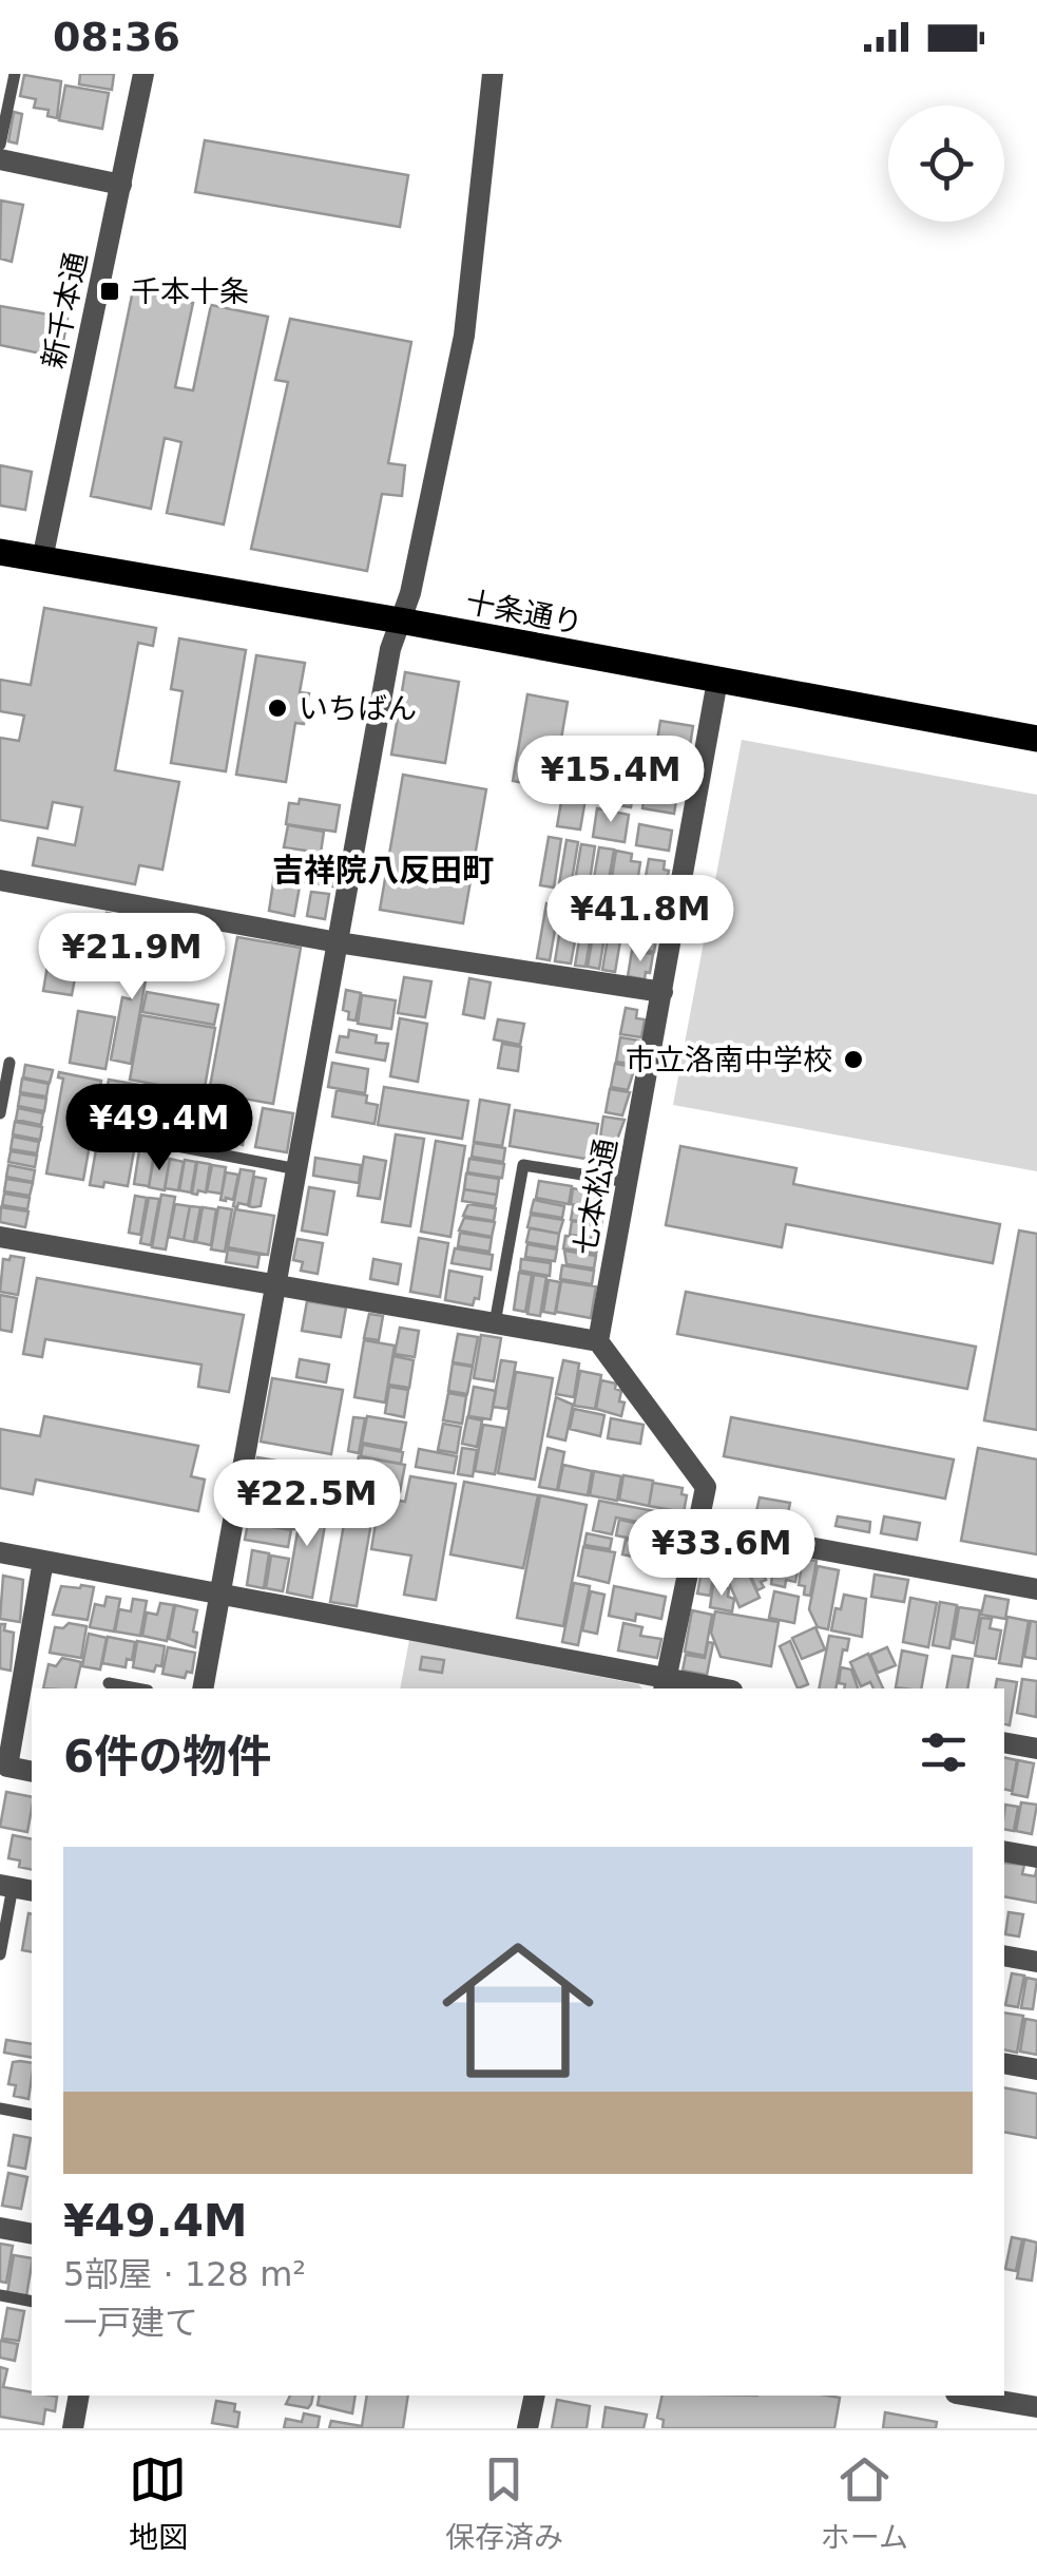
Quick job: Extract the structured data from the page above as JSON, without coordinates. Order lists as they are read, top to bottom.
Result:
{
  "streets": {
    "main road": ["十条通り"],
    "street": ["新千本通", "七本松通"]
  },
  "crossings": [
    ["新千本通", "十条通り"],
    ["十条通り", "七本松通"]
  ],
  "districts": ["吉祥院八反田町"],
  "places": {
    "transit": ["千本十条"],
    "other": ["いちばん", "市立洛南中学校"]
  },
  "page": {
    "status": "08:36",
    "price": [
      "¥15.4M",
      "¥41.8M",
      "¥21.9M",
      "¥49.4M",
      "¥22.5M",
      "¥33.6M"
    ],
    "heading": "6件の物件",
    "list": [
      {
        "name": "¥49.4M",
        "note": "5部屋 · 128 m² · 一戸建て"
      }
    ],
    "tabs": ["地図", "保存済み", "ホーム"]
  }
}
